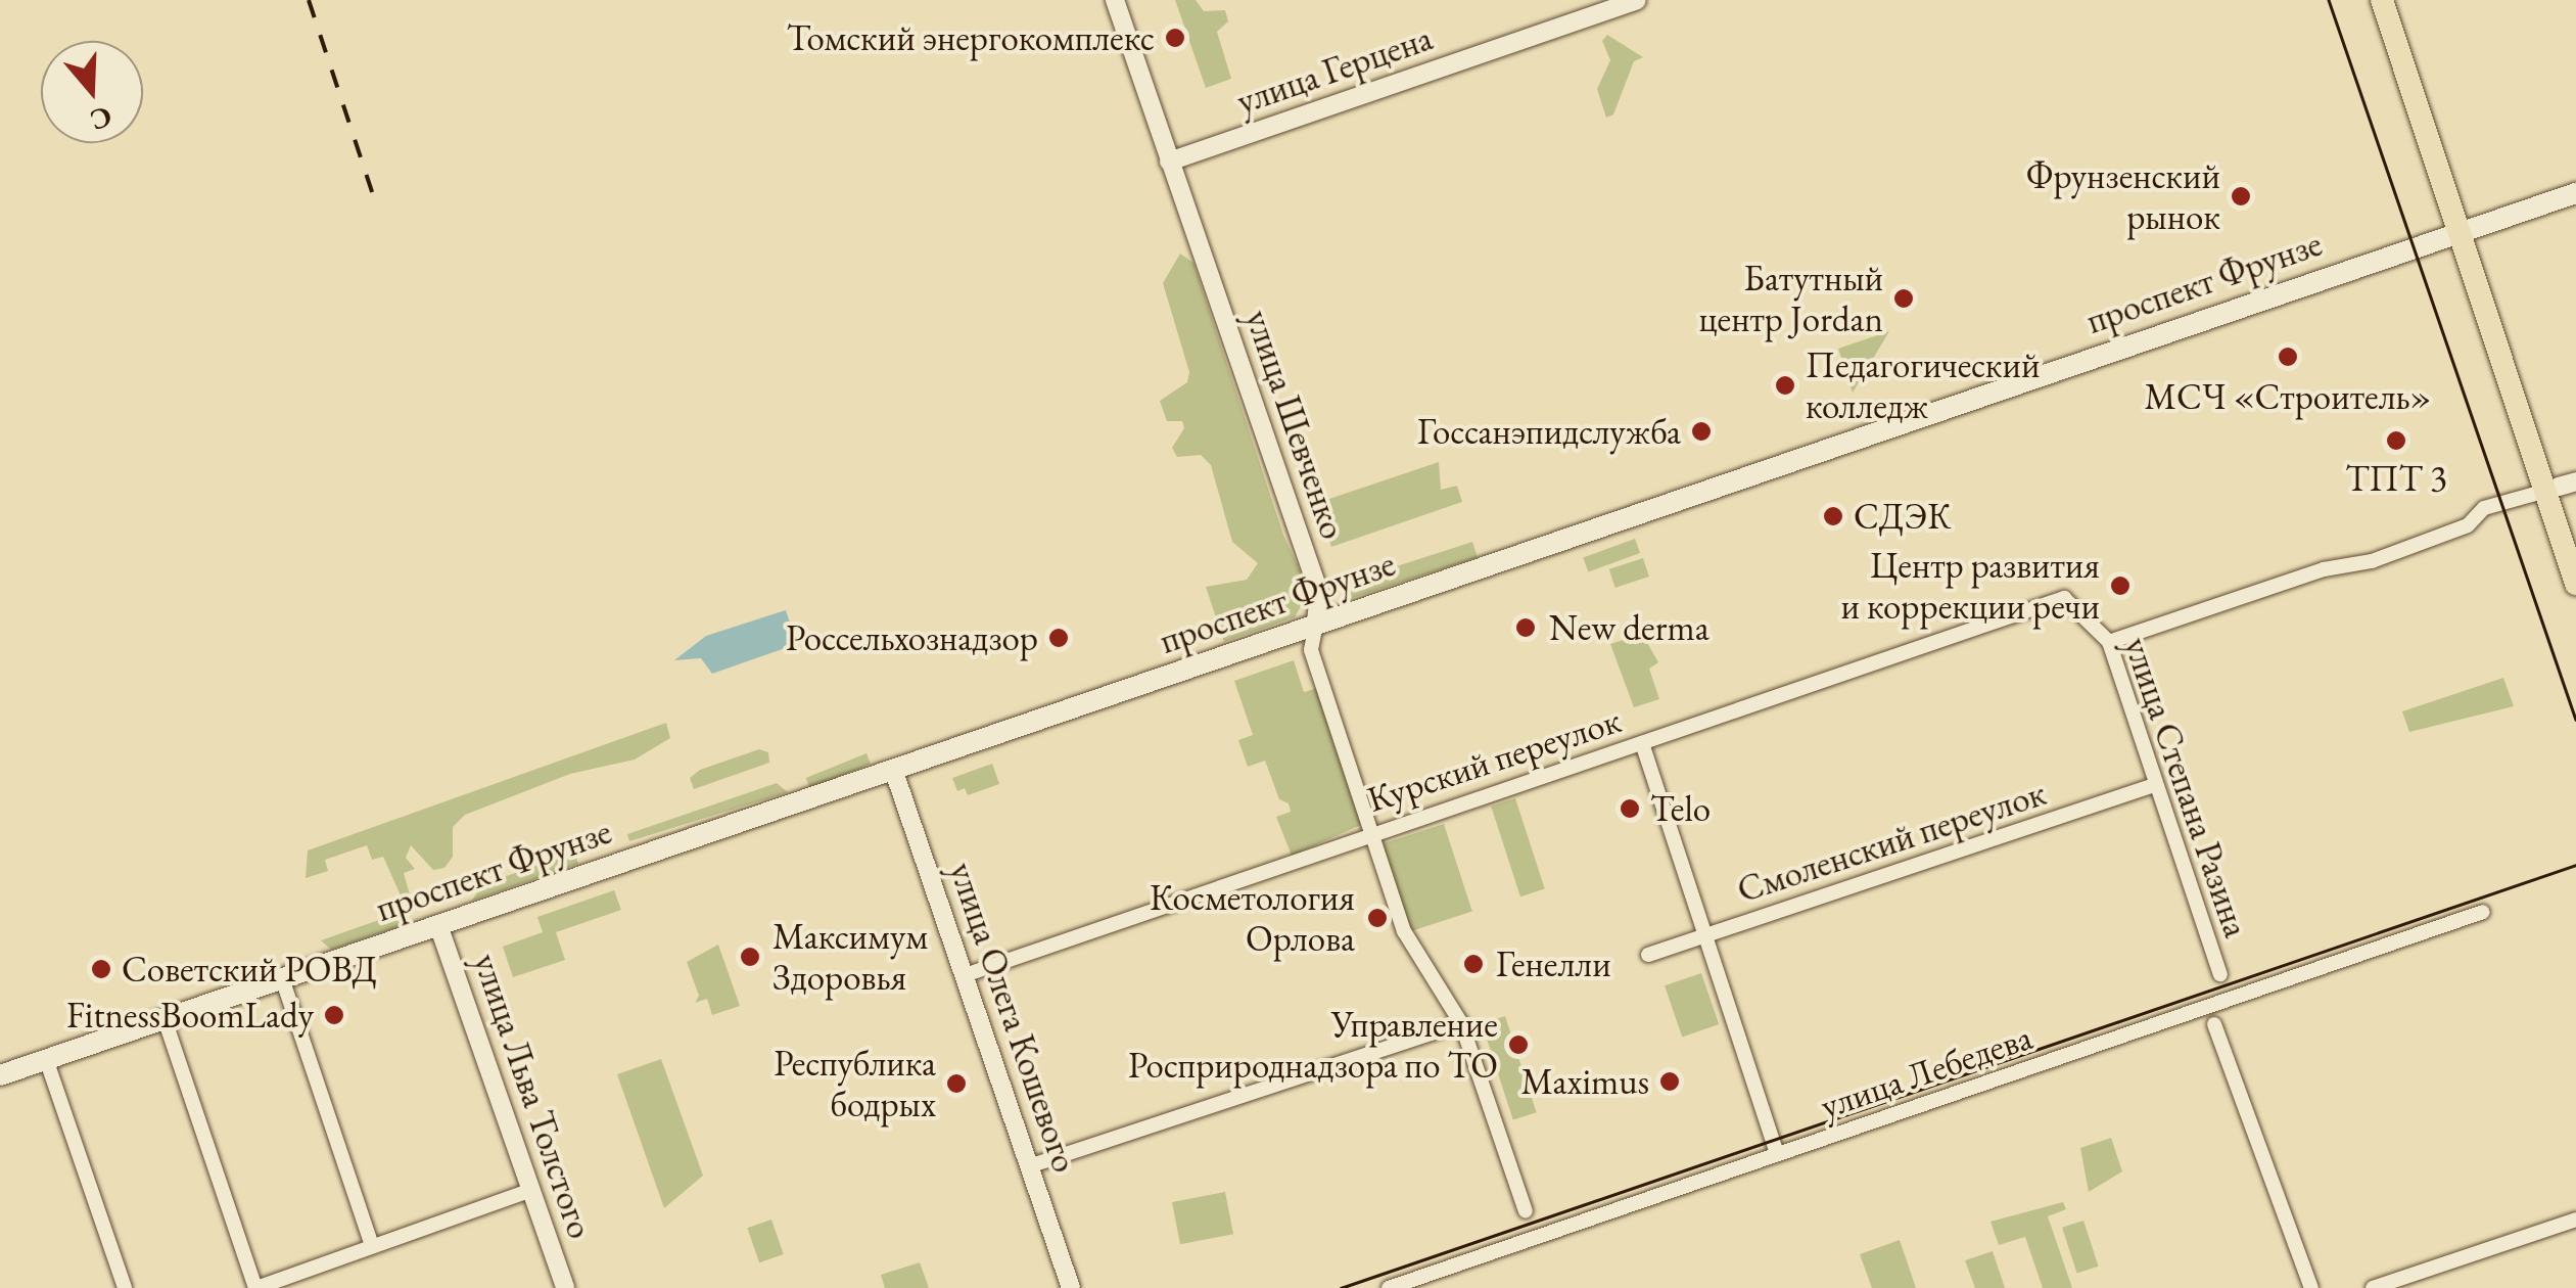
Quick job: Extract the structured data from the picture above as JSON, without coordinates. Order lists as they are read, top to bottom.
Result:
{
  "streets": {
    "main road": ["проспект Фрунзе"],
    "street": [
      "улица Герцена",
      "улица Шевченко",
      "Курский переулок",
      "улица Степана Разина",
      "Смоленский переулок",
      "улица Олега Кошевого",
      "улица Лебедева",
      "улица Льва Толстого"
    ]
  },
  "crossings": [
    ["улица Герцена", "улица Шевченко"],
    ["проспект Фрунзе", "улица Шевченко"],
    ["проспект Фрунзе", "улица Олега Кошевого"],
    ["проспект Фрунзе", "улица Льва Толстого"],
    ["улица Шевченко", "Курский переулок"],
    ["Курский переулок", "улица Степана Разина"],
    ["Курский переулок", "улица Олега Кошевого"],
    ["улица Степана Разина", "Смоленский переулок"]
  ],
  "places": [
    "Томский энергокомплекс",
    "Фрунзенский рынок",
    "Батутный центр Jordan",
    "МСЧ «Строитель»",
    "Педагогический колледж",
    "Госсанэпидслужба",
    "ТПТ 3",
    "СДЭК",
    "Центр развития и коррекции речи",
    "New derma",
    "Россельхознадзор",
    "Telo",
    "Косметология Орлова",
    "Максимум Здоровья",
    "Генелли",
    "Советский РОВД",
    "FitnessBoomLady",
    "Управление Росприроднадзора по ТО",
    "Maximus",
    "Республика бодрых"
  ],
  "north": "bottom"
}
